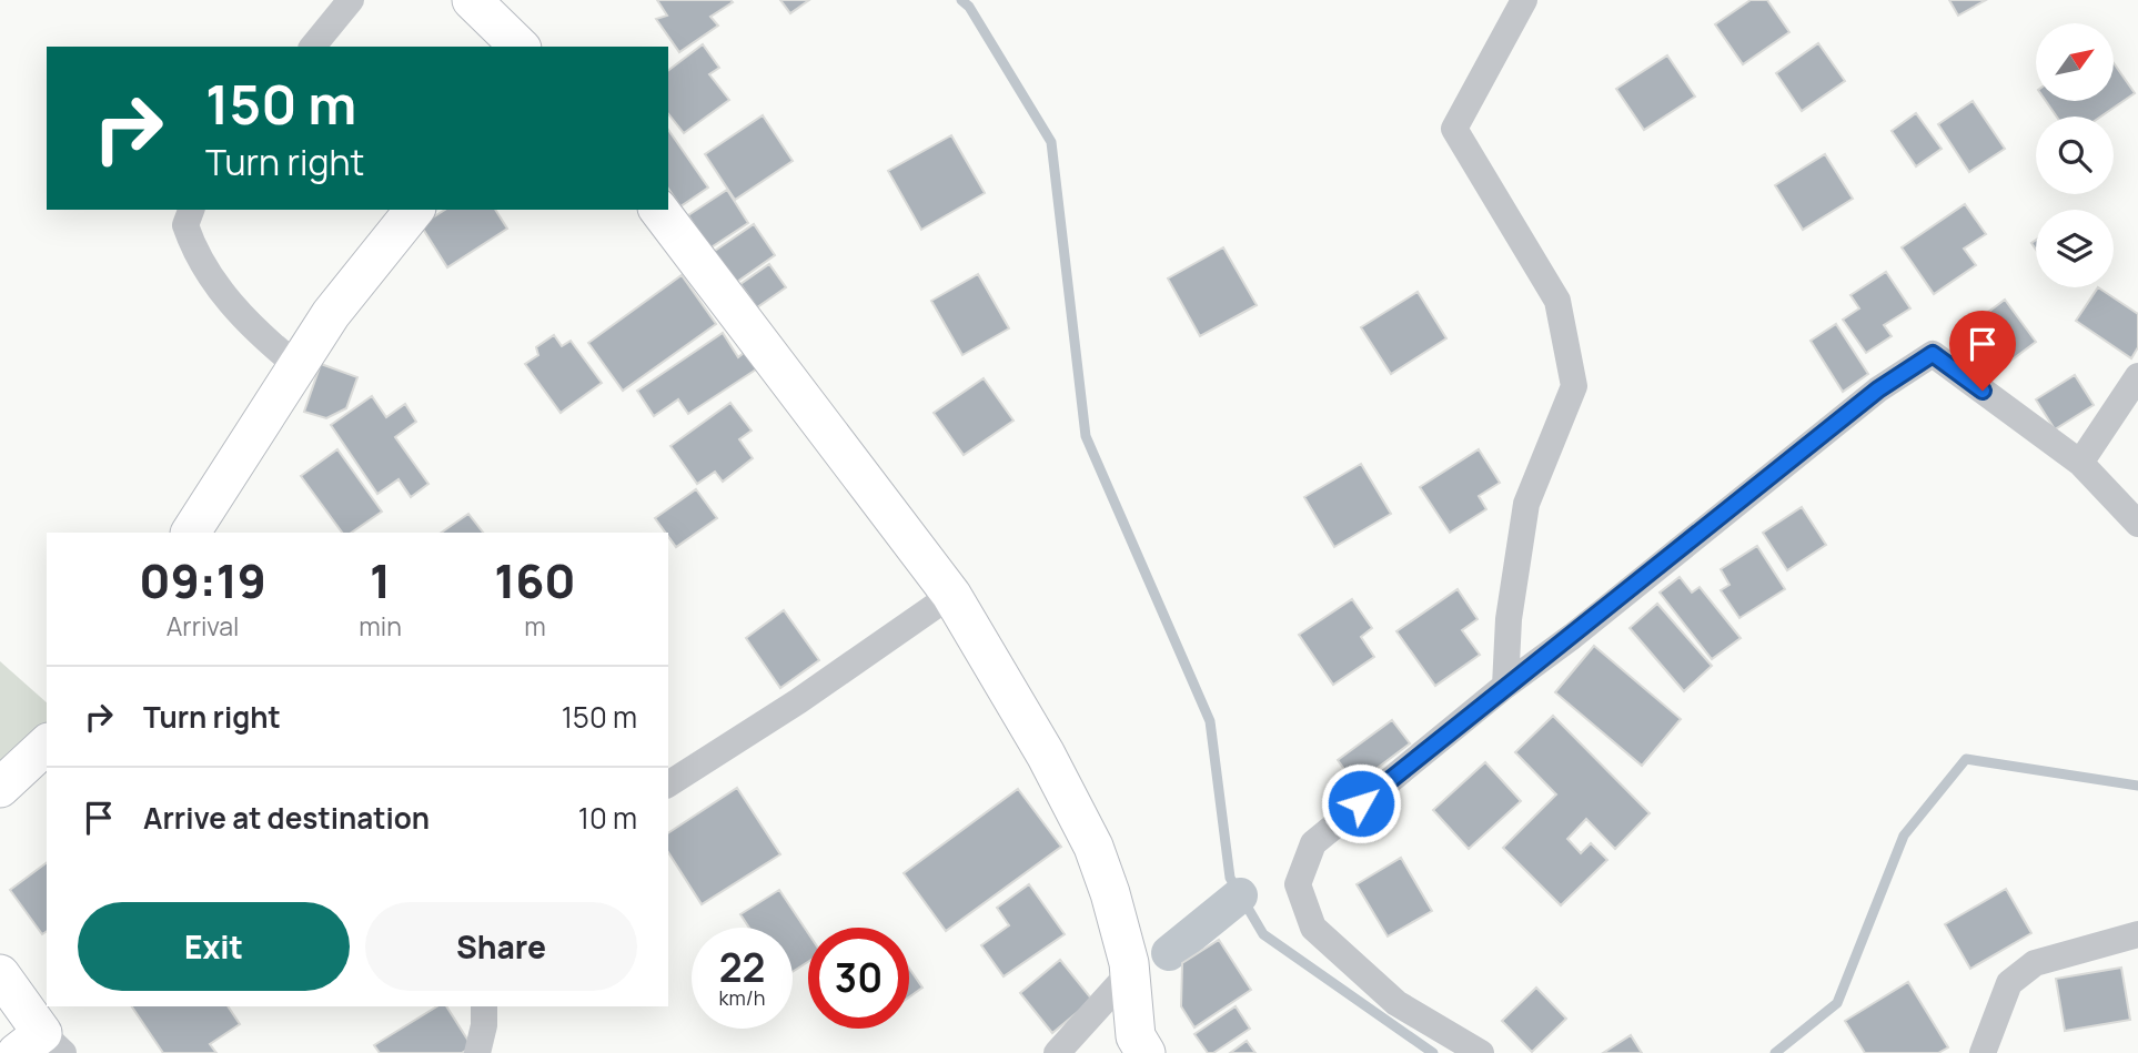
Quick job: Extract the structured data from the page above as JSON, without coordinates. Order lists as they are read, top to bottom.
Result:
{
  "north": "top right",
  "page": {
    "turn": ["150 m", "Turn right"],
    "eta": [
      "09:19",
      "Arrival",
      "1",
      "min",
      "160",
      "m"
    ],
    "list": [
      {
        "name": "Turn right",
        "value": "150 m"
      },
      {
        "name": "Arrive at destination",
        "value": "10 m"
      }
    ],
    "buttons": ["Exit", "Share"],
    "speed": "22 km/h",
    "limit": "30"
  }
}
